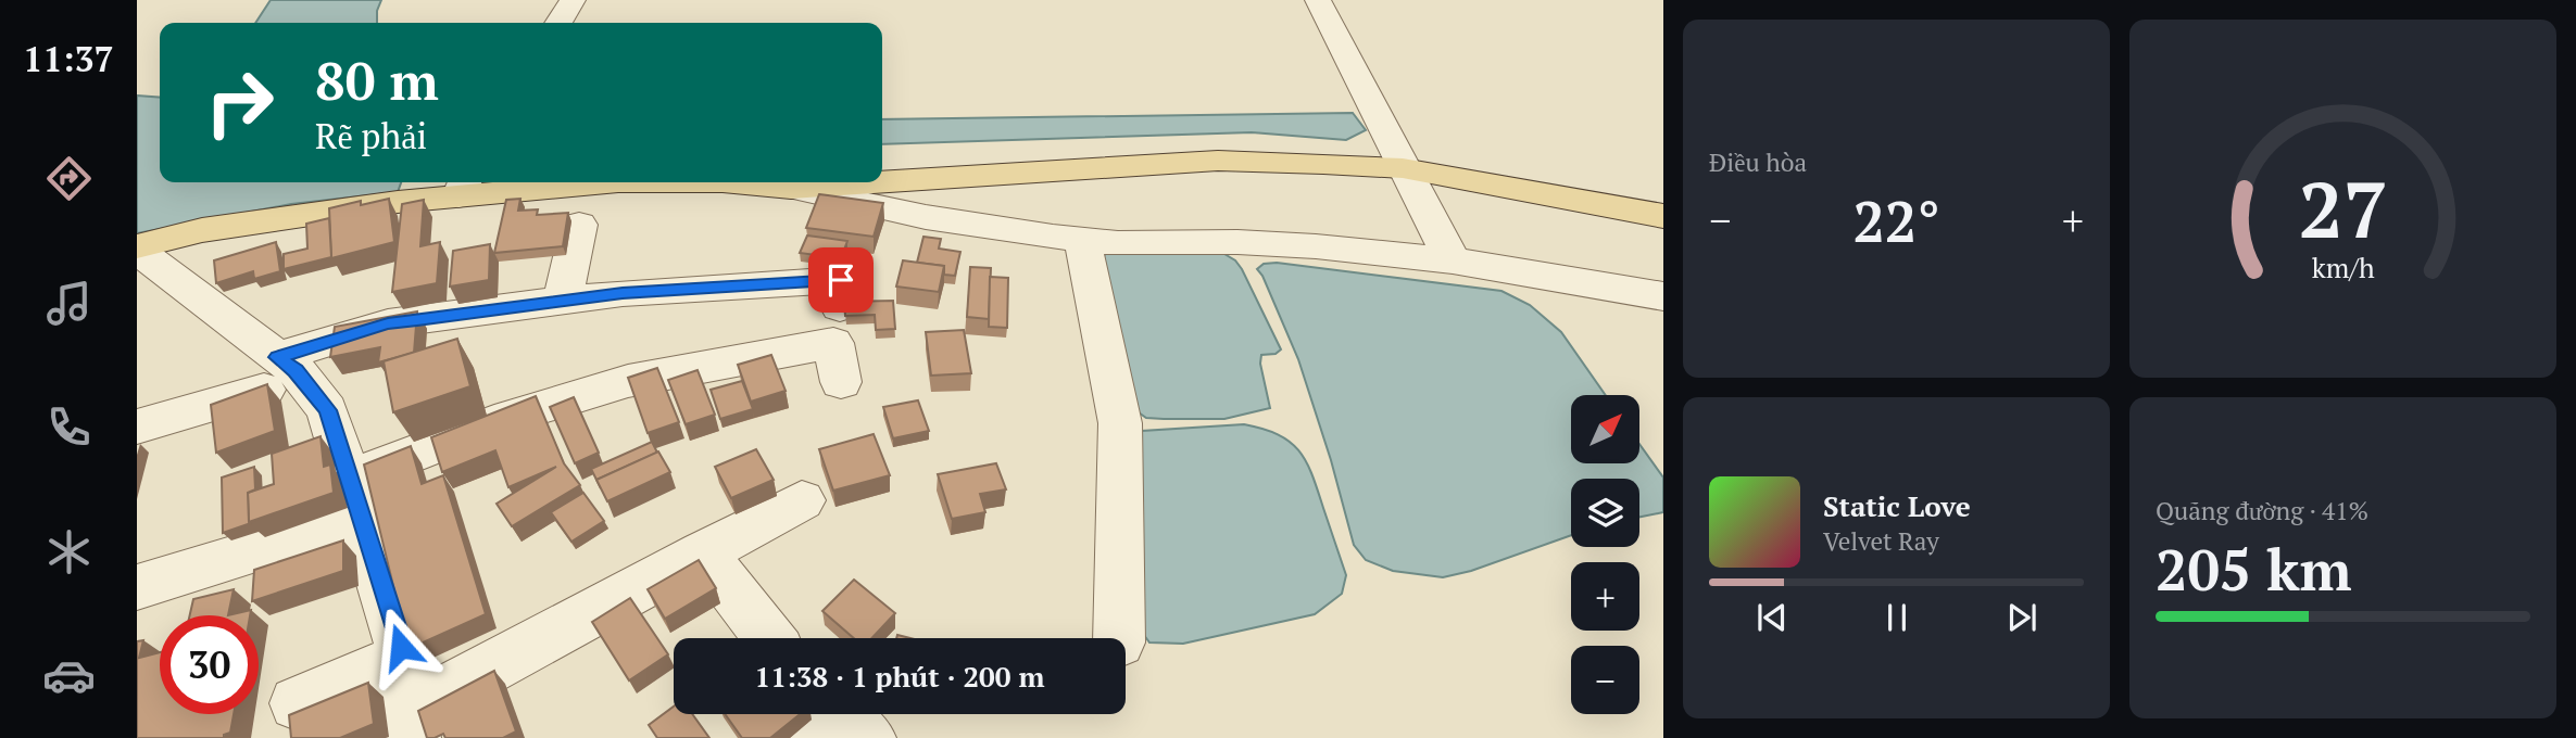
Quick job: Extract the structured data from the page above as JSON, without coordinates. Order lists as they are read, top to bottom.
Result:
{
  "north": "top right",
  "page": {
    "tabs": "11:37",
    "tile": [
      "Điều hòa",
      ["Quãng đường · 41%", "205 km"]
    ],
    "turn": ["80 m", "Rẽ phải"],
    "heat": ["−", "22°", "+"],
    "map_buttons": ["+", "−"],
    "song": ["Static Love", "Velvet Ray"],
    "limit": "30",
    "trip": "11:38 · 1 phút · 200 m",
    "gauge": ["27", "km/h"]
  }
}
